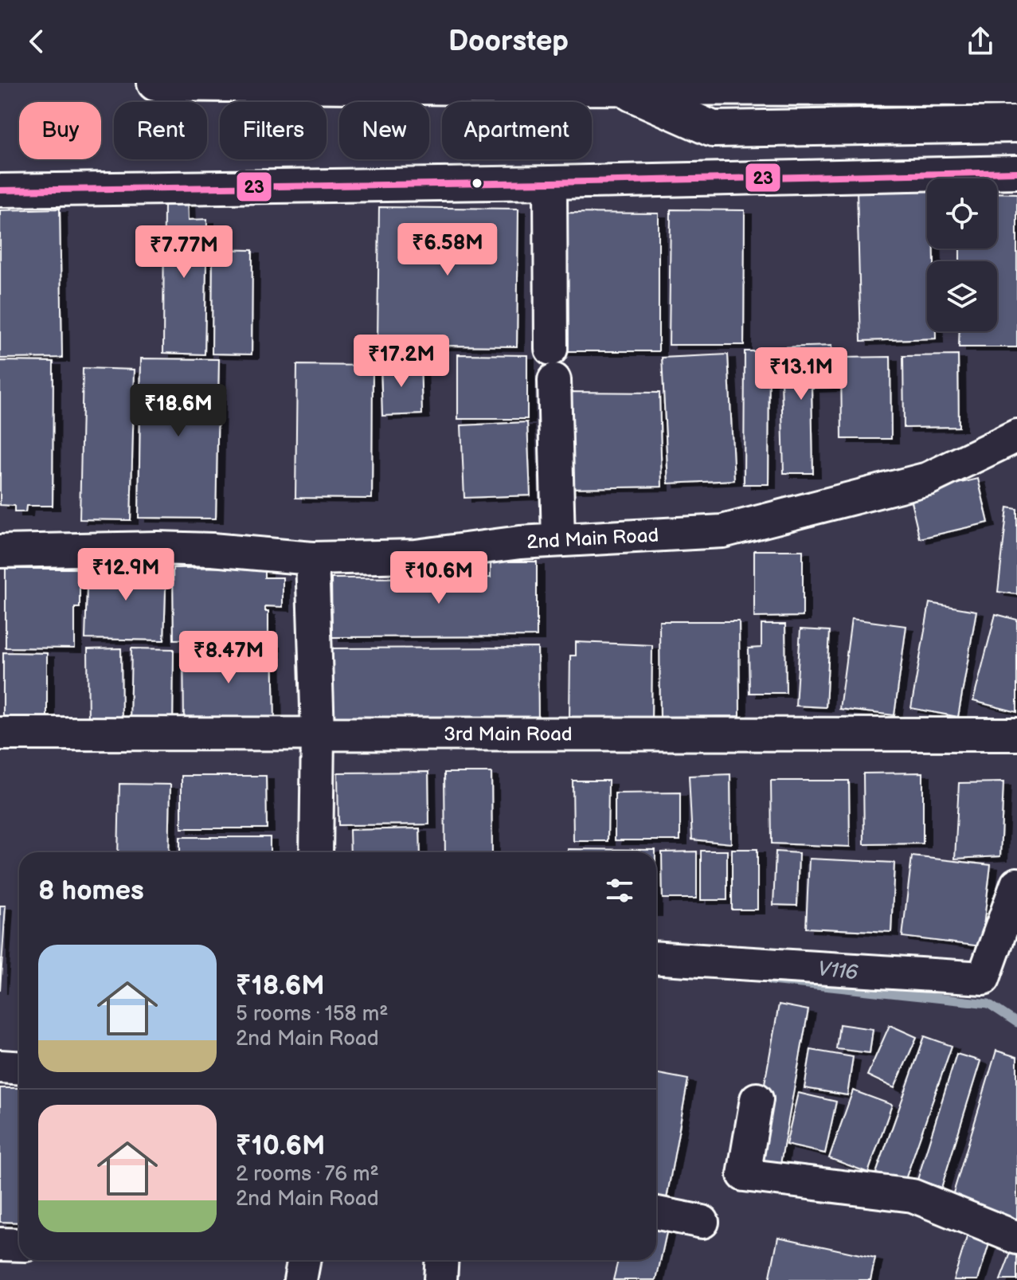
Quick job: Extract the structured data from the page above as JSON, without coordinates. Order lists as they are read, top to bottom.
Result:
{
  "streets": {
    "street": ["2nd Main Road", "3rd Main Road"]
  },
  "water": ["V116"],
  "lines": ["transit line 23"],
  "page": {
    "header": "Doorstep",
    "chip": [
      "Buy",
      "Rent",
      "Filters",
      "New",
      "Apartment"
    ],
    "price": [
      "₹6.58M",
      "₹7.77M",
      "₹17.2M",
      "₹13.1M",
      "₹18.6M",
      "₹12.9M",
      "₹10.6M",
      "₹8.47M"
    ],
    "heading": "8 homes",
    "list": [
      {
        "name": "₹18.6M",
        "note": "5 rooms · 158 m² · 2nd Main Road"
      },
      {
        "name": "₹10.6M",
        "note": "2 rooms · 76 m² · 2nd Main Road"
      }
    ]
  }
}
